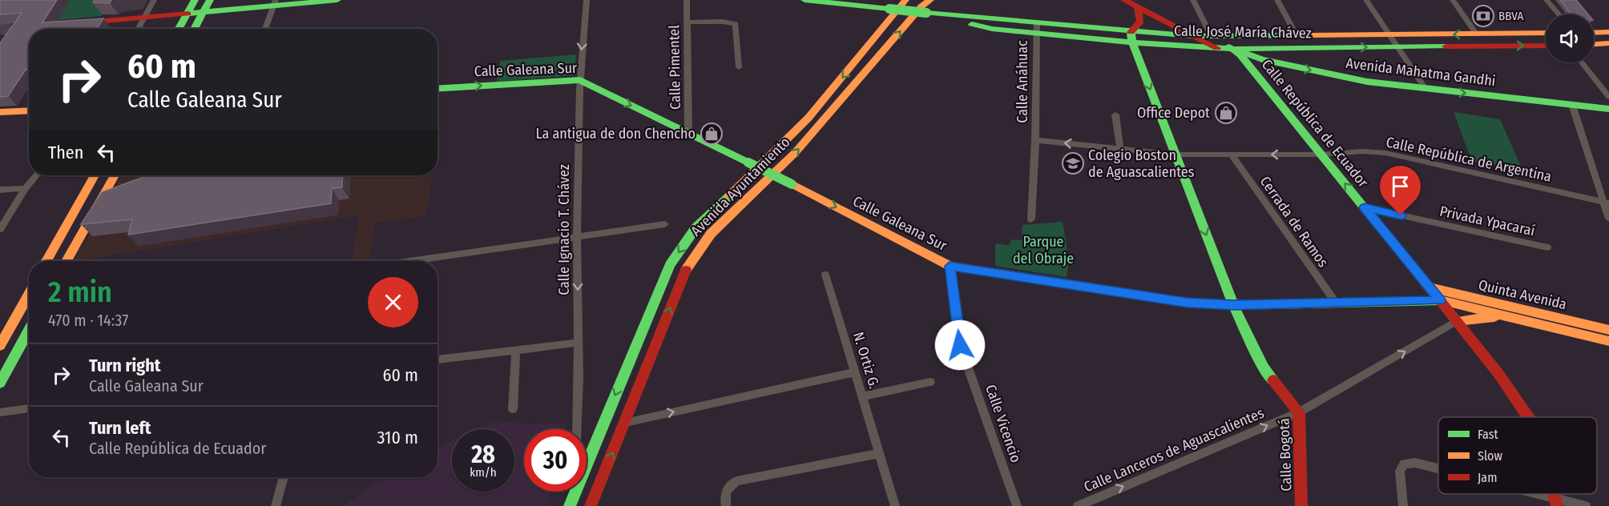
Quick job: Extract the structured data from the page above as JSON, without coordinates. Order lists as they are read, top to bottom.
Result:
{
  "streets": {
    "main road": [
      "Calle José María Chávez",
      "Calle Galeana Sur",
      "Avenida Mahatma Gandhi",
      "Calle República de Ecuador",
      "Avenida Ayuntamiento",
      "Quinta Avenida",
      "Calle Bogotá"
    ],
    "street": [
      "Calle Pimentel",
      "Calle Anáhuac",
      "Calle República de Argentina",
      "Privada Ypacaraí",
      "Cerrada de Ramos",
      "Calle Ignacio T. Chávez",
      "N. Ortiz G.",
      "Calle Vicencio",
      "Calle Lanceros de Aguascalientes"
    ]
  },
  "crossings": [
    ["Calle José María Chávez", "Avenida Mahatma Gandhi"],
    ["Calle José María Chávez", "Calle Anáhuac"],
    ["Calle José María Chávez", "Calle República de Ecuador"],
    ["Calle José María Chávez", "Calle Bogotá"],
    ["Calle Pimentel", "Calle Galeana Sur"],
    ["Calle Galeana Sur", "Calle República de Ecuador"],
    ["Calle Galeana Sur", "Cerrada de Ramos"],
    ["Calle Galeana Sur", "Calle Ignacio T. Chávez"],
    ["Calle Galeana Sur", "Quinta Avenida"],
    ["Calle Galeana Sur", "Calle Vicencio"],
    ["Calle Galeana Sur", "Calle Bogotá"],
    ["Avenida Mahatma Gandhi", "Calle República de Ecuador"],
    ["Calle Anáhuac", "Calle República de Argentina"],
    ["Calle República de Ecuador", "Calle República de Argentina"],
    ["Calle República de Ecuador", "Privada Ypacaraí"],
    ["Calle República de Ecuador", "Quinta Avenida"],
    ["Calle República de Ecuador", "Calle Lanceros de Aguascalientes"],
    ["Calle República de Argentina", "Cerrada de Ramos"],
    ["Calle República de Argentina", "Calle Bogotá"],
    ["Calle Lanceros de Aguascalientes", "Calle Bogotá"]
  ],
  "one_way": [
    "Calle Galeana Sur",
    "Avenida Mahatma Gandhi",
    "Calle Ignacio T. Chávez",
    "Calle Lanceros de Aguascalientes",
    "Calle Bogotá"
  ],
  "parks": ["Parque del Obraje"],
  "places": {
    "bank": ["BBVA"],
    "shop": ["Office Depot", "La antigua de don Chencho"],
    "school or university": ["Colegio Boston de Aguascalientes"]
  },
  "legend": ["Fast", "Slow", "Jam"],
  "page": {
    "turn": ["60 m", "Calle Galeana Sur"],
    "then": "Then",
    "heading": ["2 min", "470 m · 14:37"],
    "list": [
      {
        "name": "Turn right",
        "note": "Calle Galeana Sur",
        "value": "60 m"
      },
      {
        "name": "Turn left",
        "note": "Calle República de Ecuador",
        "value": "310 m"
      }
    ],
    "speed": "28 km/h",
    "limit": "30"
  }
}
